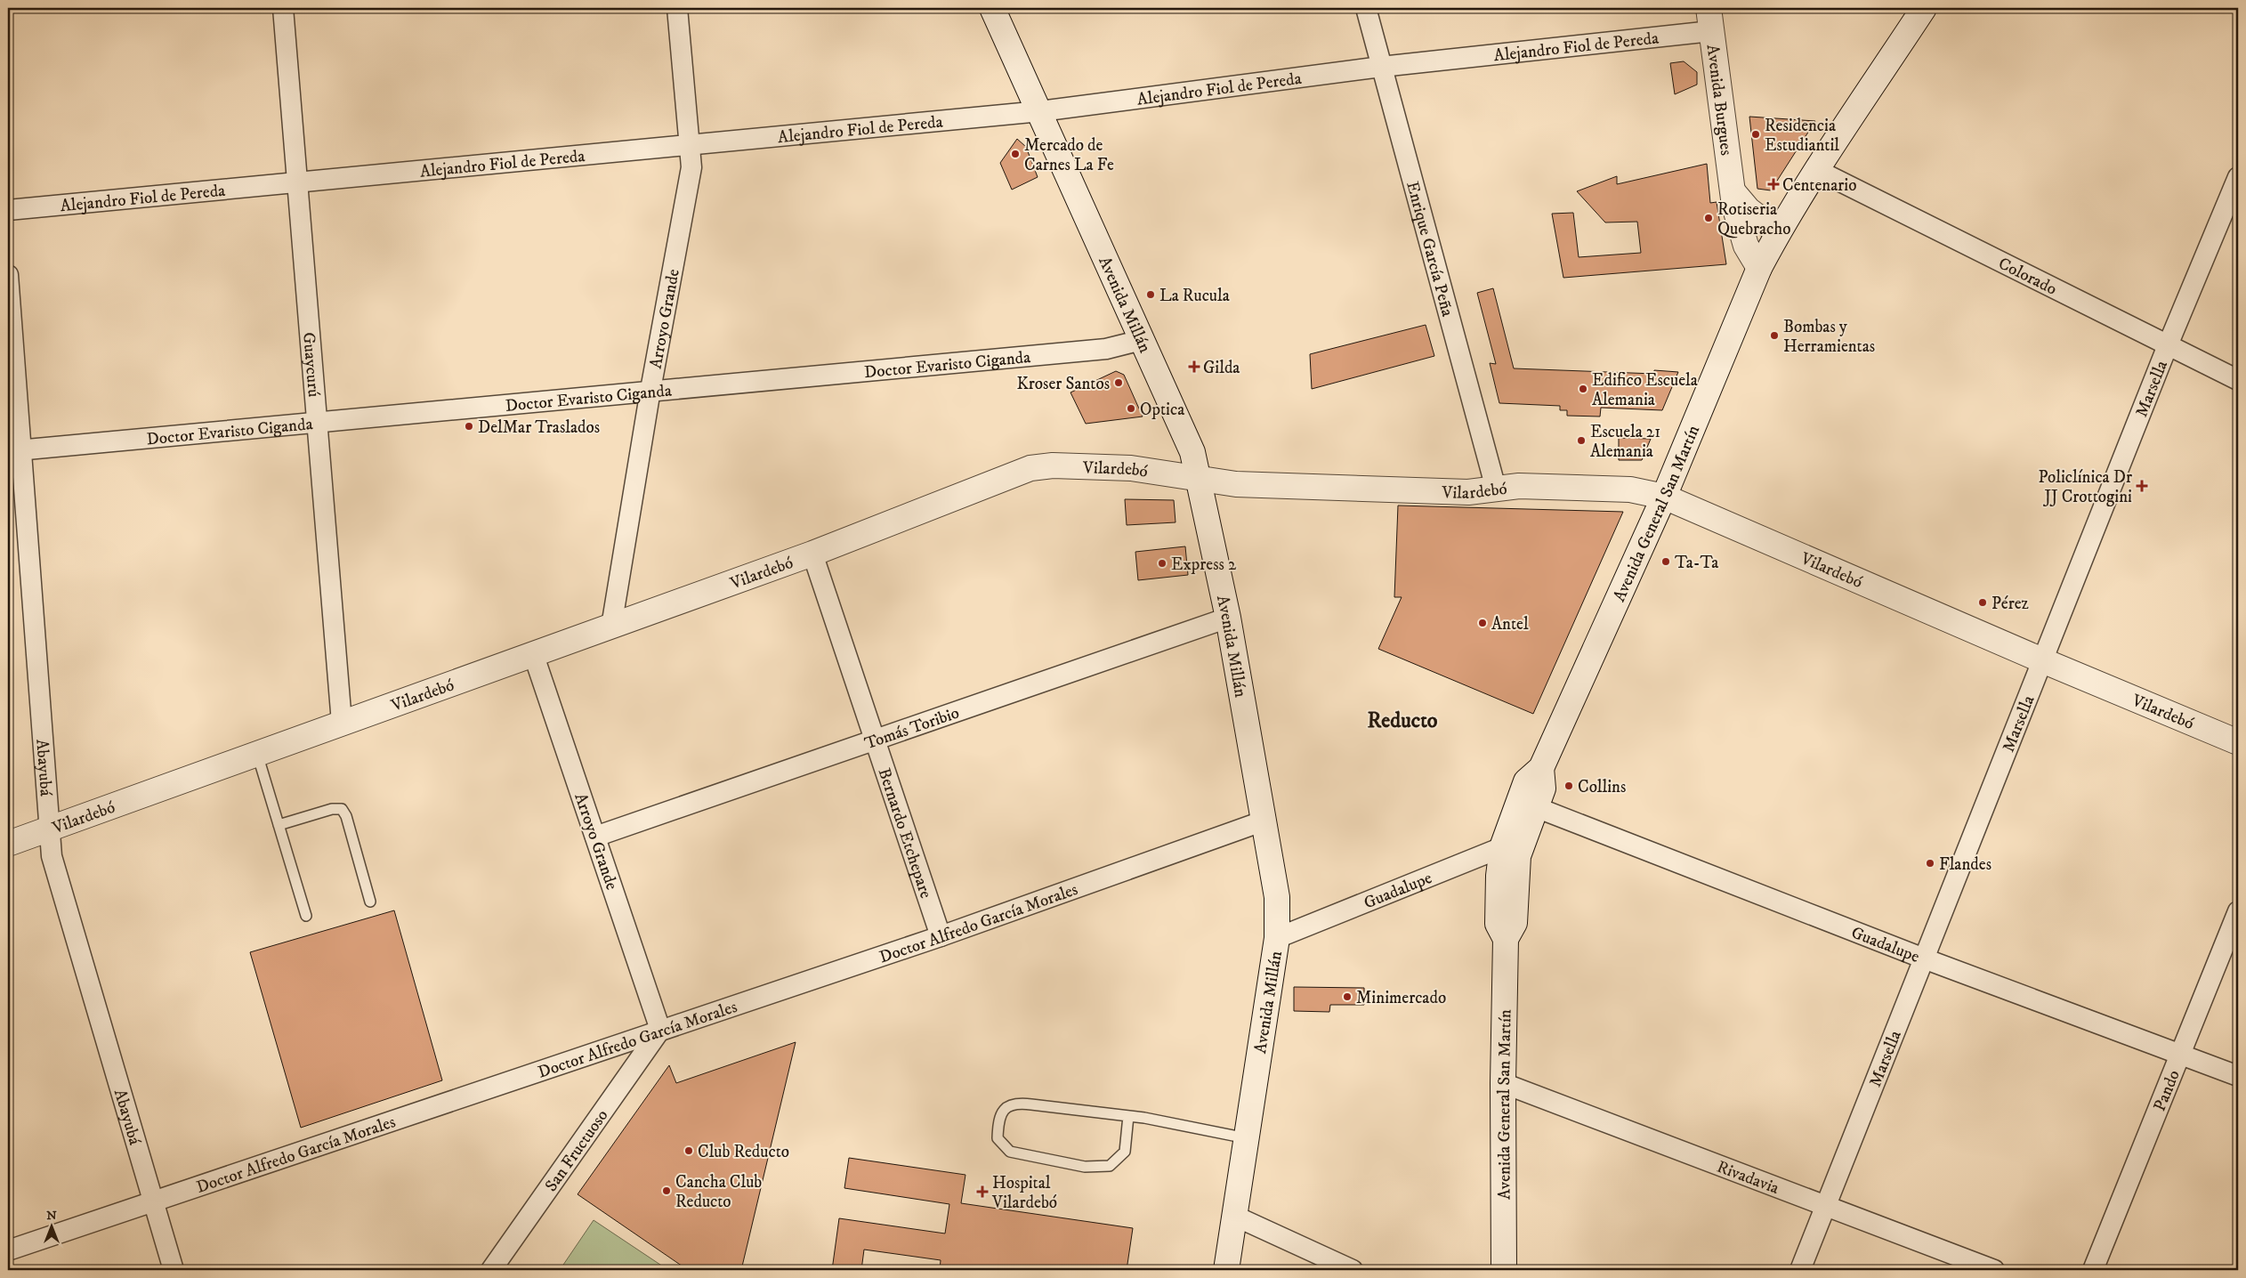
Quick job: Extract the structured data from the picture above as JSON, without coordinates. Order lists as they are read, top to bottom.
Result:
{
  "streets": {
    "main road": [
      "Avenida Burgues",
      "Avenida Millán",
      "Vilardebó",
      "Avenida General San Martín"
    ],
    "street": [
      "Alejandro Fiol de Pereda",
      "Enrique García Peña",
      "Colorado",
      "Arroyo Grande",
      "Doctor Evaristo Ciganda",
      "Guaycurú",
      "Marsella",
      "Tomás Toribio",
      "Abayubá",
      "Bernardo Etchepare",
      "Guadalupe",
      "Doctor Alfredo García Morales",
      "Pando",
      "San Fructuoso",
      "Rivadavia"
    ]
  },
  "crossings": [
    ["Alejandro Fiol de Pereda", "Avenida Burgues"],
    ["Alejandro Fiol de Pereda", "Enrique García Peña"],
    ["Alejandro Fiol de Pereda", "Avenida Millán"],
    ["Alejandro Fiol de Pereda", "Arroyo Grande"],
    ["Alejandro Fiol de Pereda", "Guaycurú"],
    ["Avenida Burgues", "Avenida General San Martín"],
    ["Enrique García Peña", "Vilardebó"],
    ["Colorado", "Marsella"],
    ["Colorado", "Avenida General San Martín"],
    ["Avenida Millán", "Doctor Evaristo Ciganda"],
    ["Avenida Millán", "Vilardebó"],
    ["Avenida Millán", "Tomás Toribio"],
    ["Avenida Millán", "Guadalupe"],
    ["Avenida Millán", "Doctor Alfredo García Morales"],
    ["Arroyo Grande", "Doctor Evaristo Ciganda"],
    ["Arroyo Grande", "Vilardebó"],
    ["Arroyo Grande", "Tomás Toribio"],
    ["Arroyo Grande", "Doctor Alfredo García Morales"],
    ["Arroyo Grande", "San Fructuoso"],
    ["Doctor Evaristo Ciganda", "Guaycurú"],
    ["Doctor Evaristo Ciganda", "Abayubá"],
    ["Guaycurú", "Vilardebó"],
    ["Marsella", "Vilardebó"],
    ["Marsella", "Guadalupe"],
    ["Marsella", "Rivadavia"],
    ["Vilardebó", "Avenida General San Martín"],
    ["Vilardebó", "Abayubá"],
    ["Vilardebó", "Bernardo Etchepare"],
    ["Avenida General San Martín", "Guadalupe"],
    ["Avenida General San Martín", "Rivadavia"],
    ["Tomás Toribio", "Bernardo Etchepare"],
    ["Abayubá", "Doctor Alfredo García Morales"],
    ["Bernardo Etchepare", "Doctor Alfredo García Morales"],
    ["Guadalupe", "Pando"],
    ["Doctor Alfredo García Morales", "San Fructuoso"]
  ],
  "districts": ["Reducto"],
  "places": {
    "other": [
      "Residencia Estudiantil",
      "Mercado de Carnes La Fe",
      "Rotiseria Quebracho",
      "La Rucula",
      "Bombas y Herramientas",
      "Kroser Santos",
      "Edifico Escuela Alemania",
      "Optica",
      "DelMar Traslados",
      "Escuela 21 Alemania",
      "Ta-Ta",
      "Express 2",
      "Pérez",
      "Antel",
      "Collins",
      "Flandes",
      "Minimercado",
      "Club Reducto",
      "Cancha Club Reducto"
    ],
    "health": [
      "Centenario",
      "Gilda",
      "Policlínica Dr JJ Crottogini",
      "Hospital Vilardebó"
    ]
  },
  "north": "top"
}
